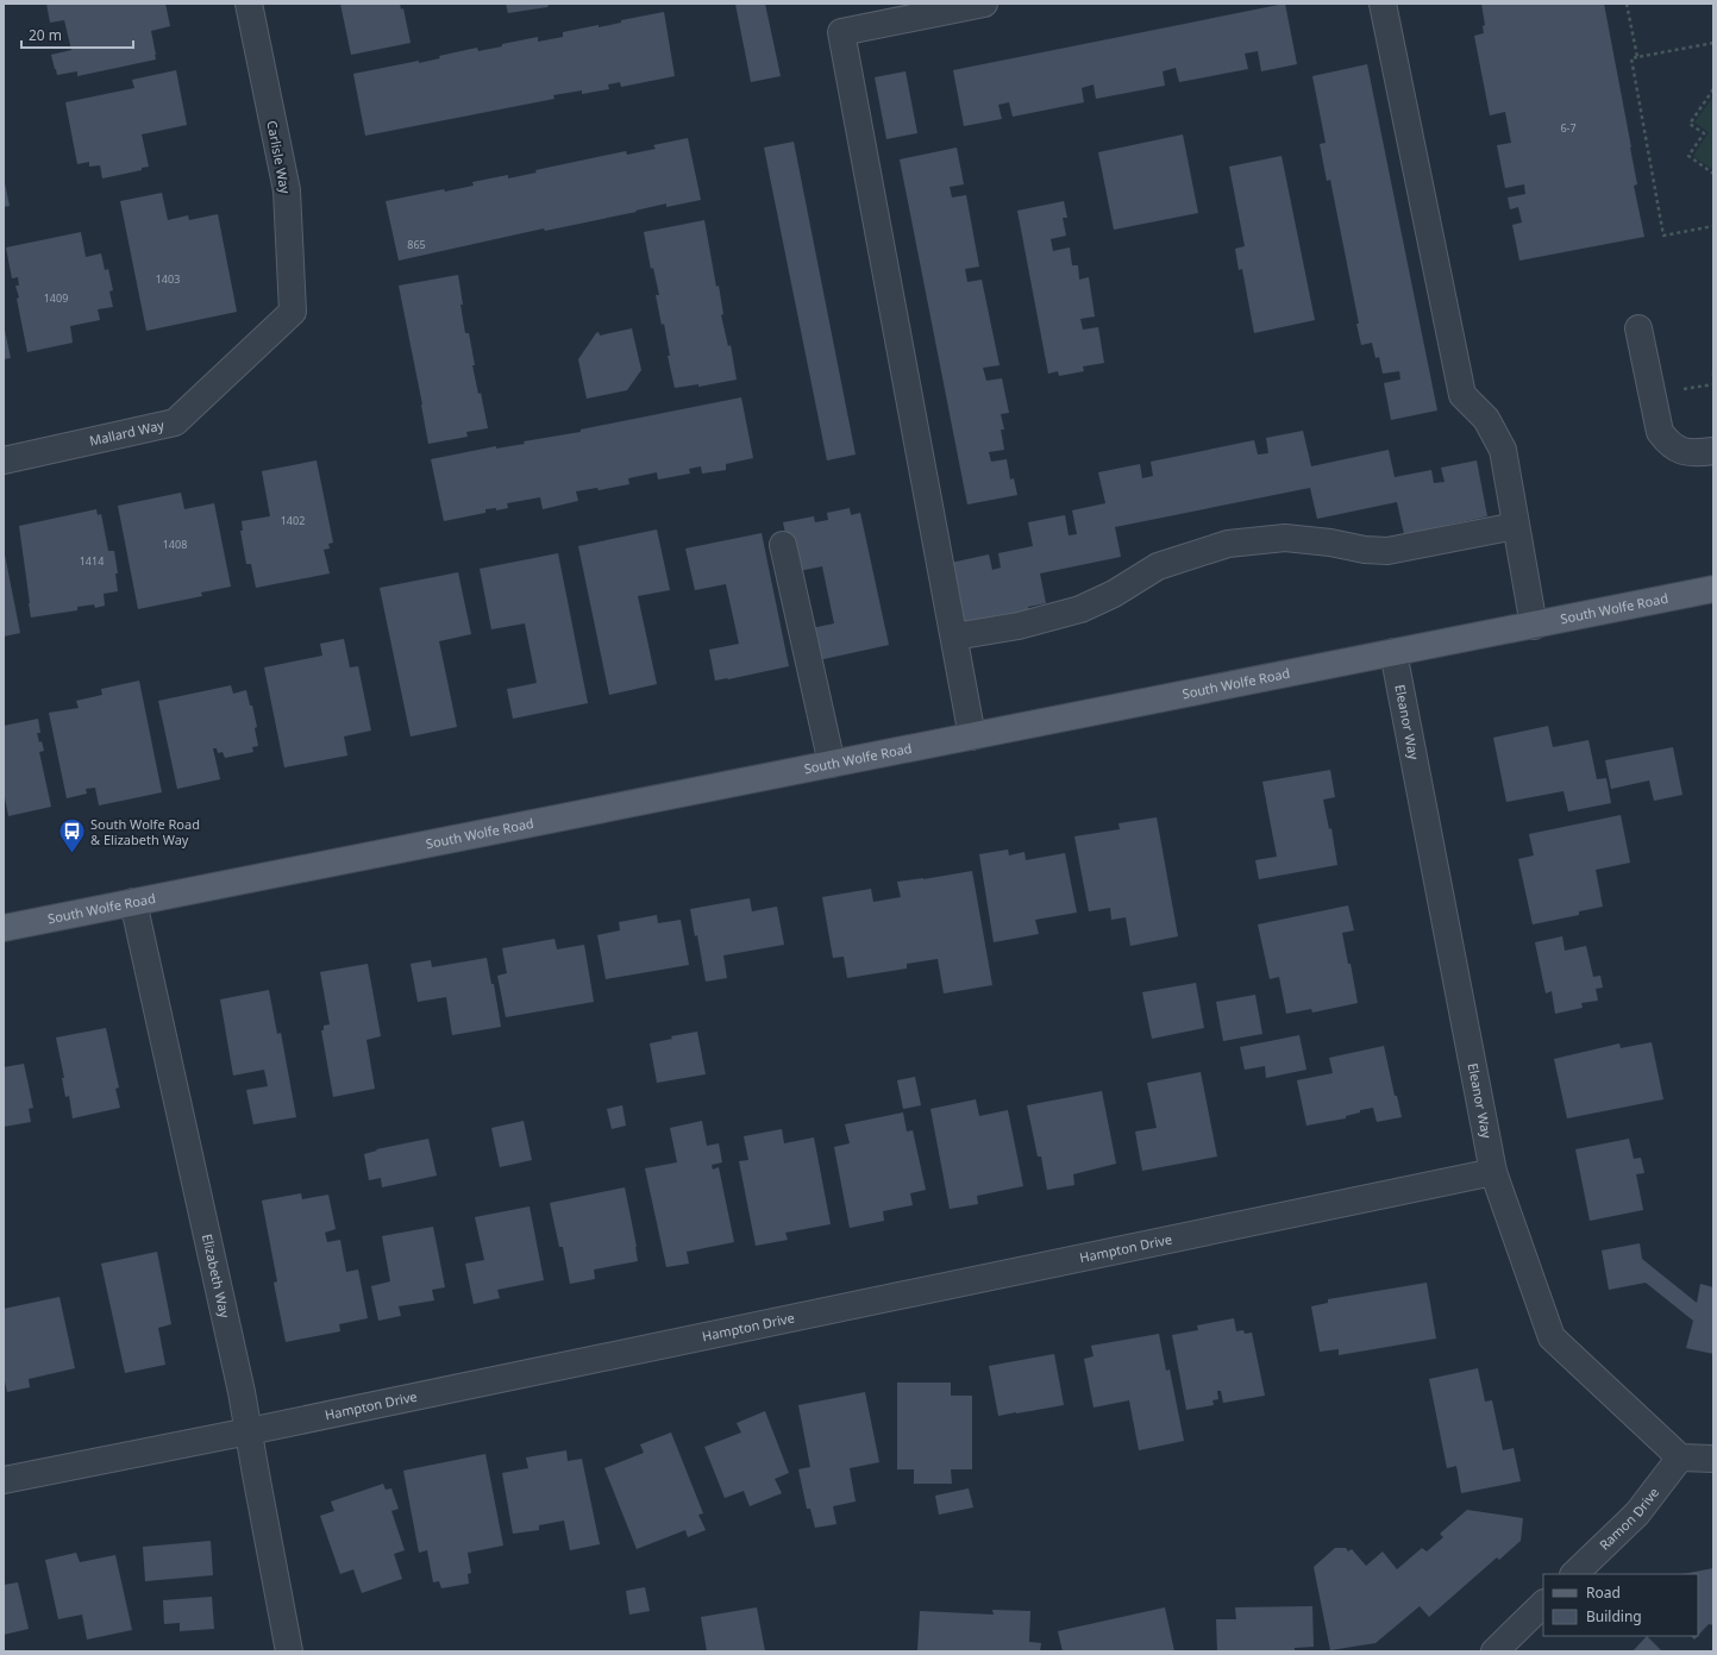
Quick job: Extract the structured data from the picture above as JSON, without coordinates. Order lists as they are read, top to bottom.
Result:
{
  "streets": {
    "main road": ["South Wolfe Road"],
    "street": [
      "Carlisle Way",
      "Mallard Way",
      "Eleanor Way",
      "Hampton Drive",
      "Elizabeth Way",
      "Ramon Drive"
    ]
  },
  "crossings": [
    ["Carlisle Way", "Mallard Way"],
    ["South Wolfe Road", "Eleanor Way"],
    ["South Wolfe Road", "Elizabeth Way"],
    ["Eleanor Way", "Hampton Drive"],
    ["Eleanor Way", "Ramon Drive"],
    ["Hampton Drive", "Elizabeth Way"]
  ],
  "places": {
    "bus stop": ["South Wolfe Road & Elizabeth Way"]
  },
  "house_numbers": [
    "6-7",
    "865",
    "1403",
    "1409",
    "1402",
    "1408",
    "1414"
  ],
  "legend": ["Road", "Building"],
  "scale_bar": "20 m"
}
